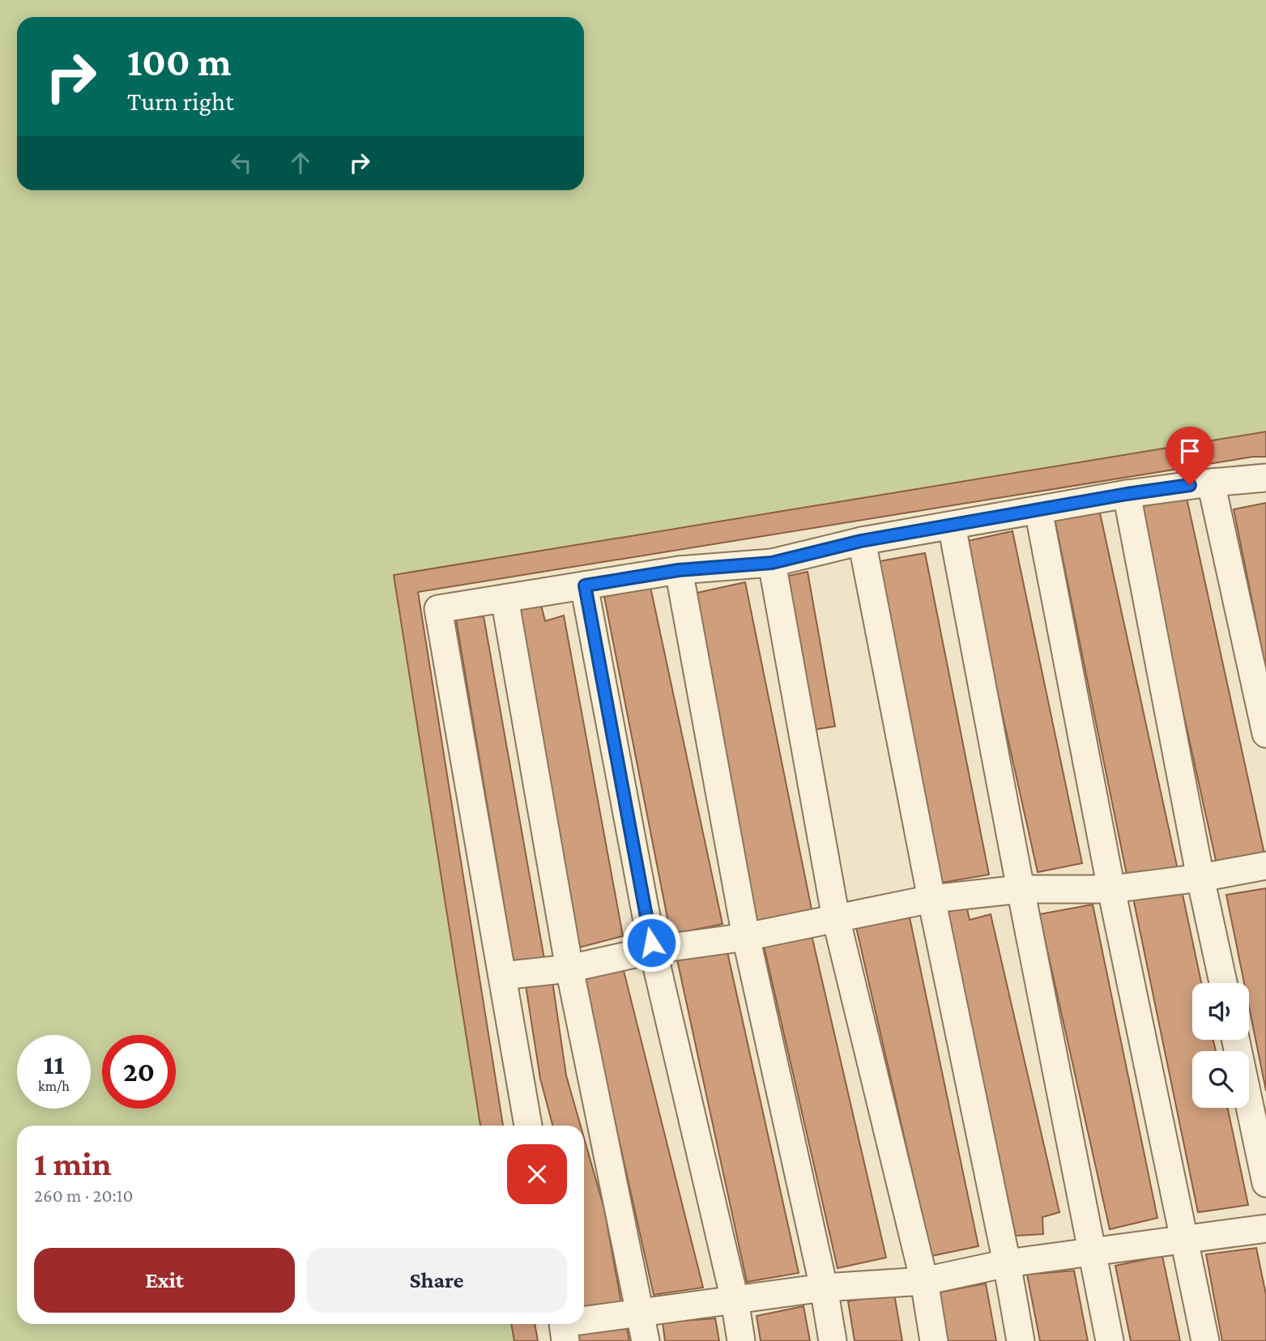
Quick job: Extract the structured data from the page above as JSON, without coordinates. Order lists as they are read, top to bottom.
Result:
{
  "page": {
    "turn": ["100 m", "Turn right"],
    "speed": "11 km/h",
    "limit": "20",
    "heading": ["1 min", "260 m · 20:10"],
    "buttons": ["Exit", "Share"]
  }
}
